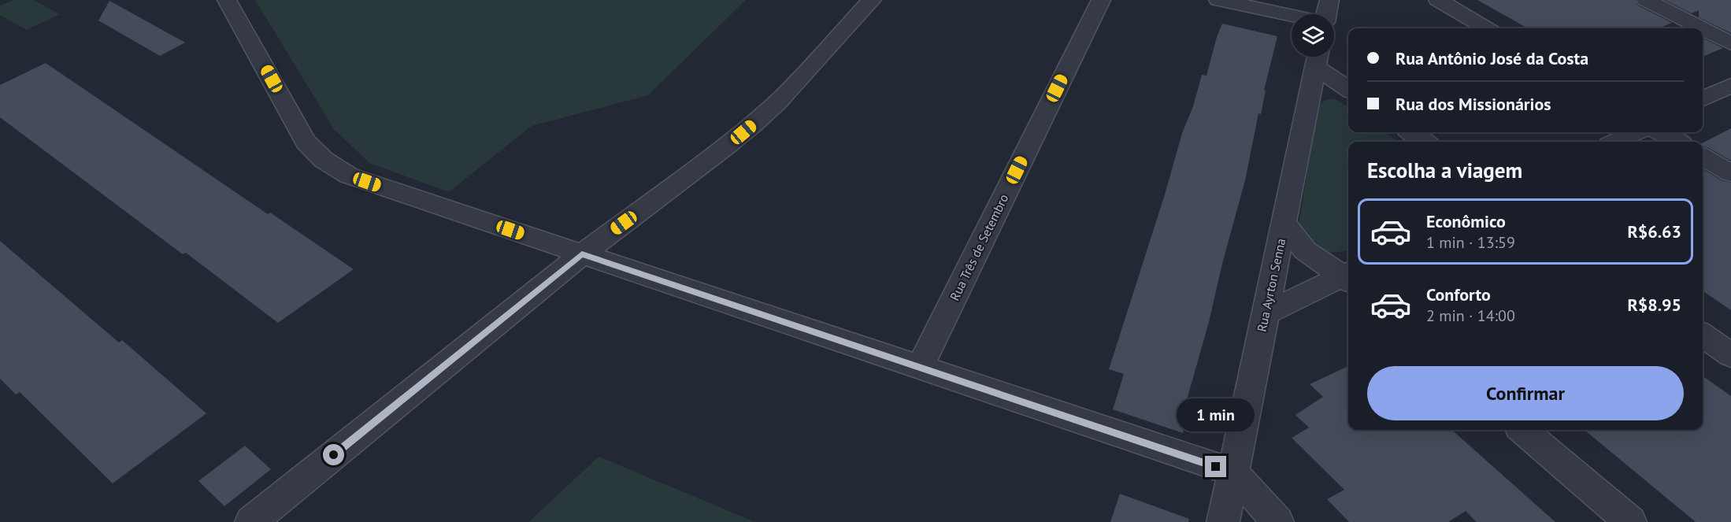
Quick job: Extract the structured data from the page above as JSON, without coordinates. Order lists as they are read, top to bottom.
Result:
{
  "streets": {
    "street": ["Rua Três de Setembro", "Rua Ayrton Senna"]
  },
  "page": {
    "banner": ["Rua Antônio José da Costa", "Rua dos Missionários"],
    "heading": "Escolha a viagem",
    "list": [
      {
        "name": "Econômico",
        "note": "1 min · 13:59",
        "value": "R$6.63"
      },
      {
        "name": "Conforto",
        "note": "2 min · 14:00",
        "value": "R$8.95"
      }
    ],
    "buttons": "Confirmar",
    "bubble": "1 min"
  }
}
